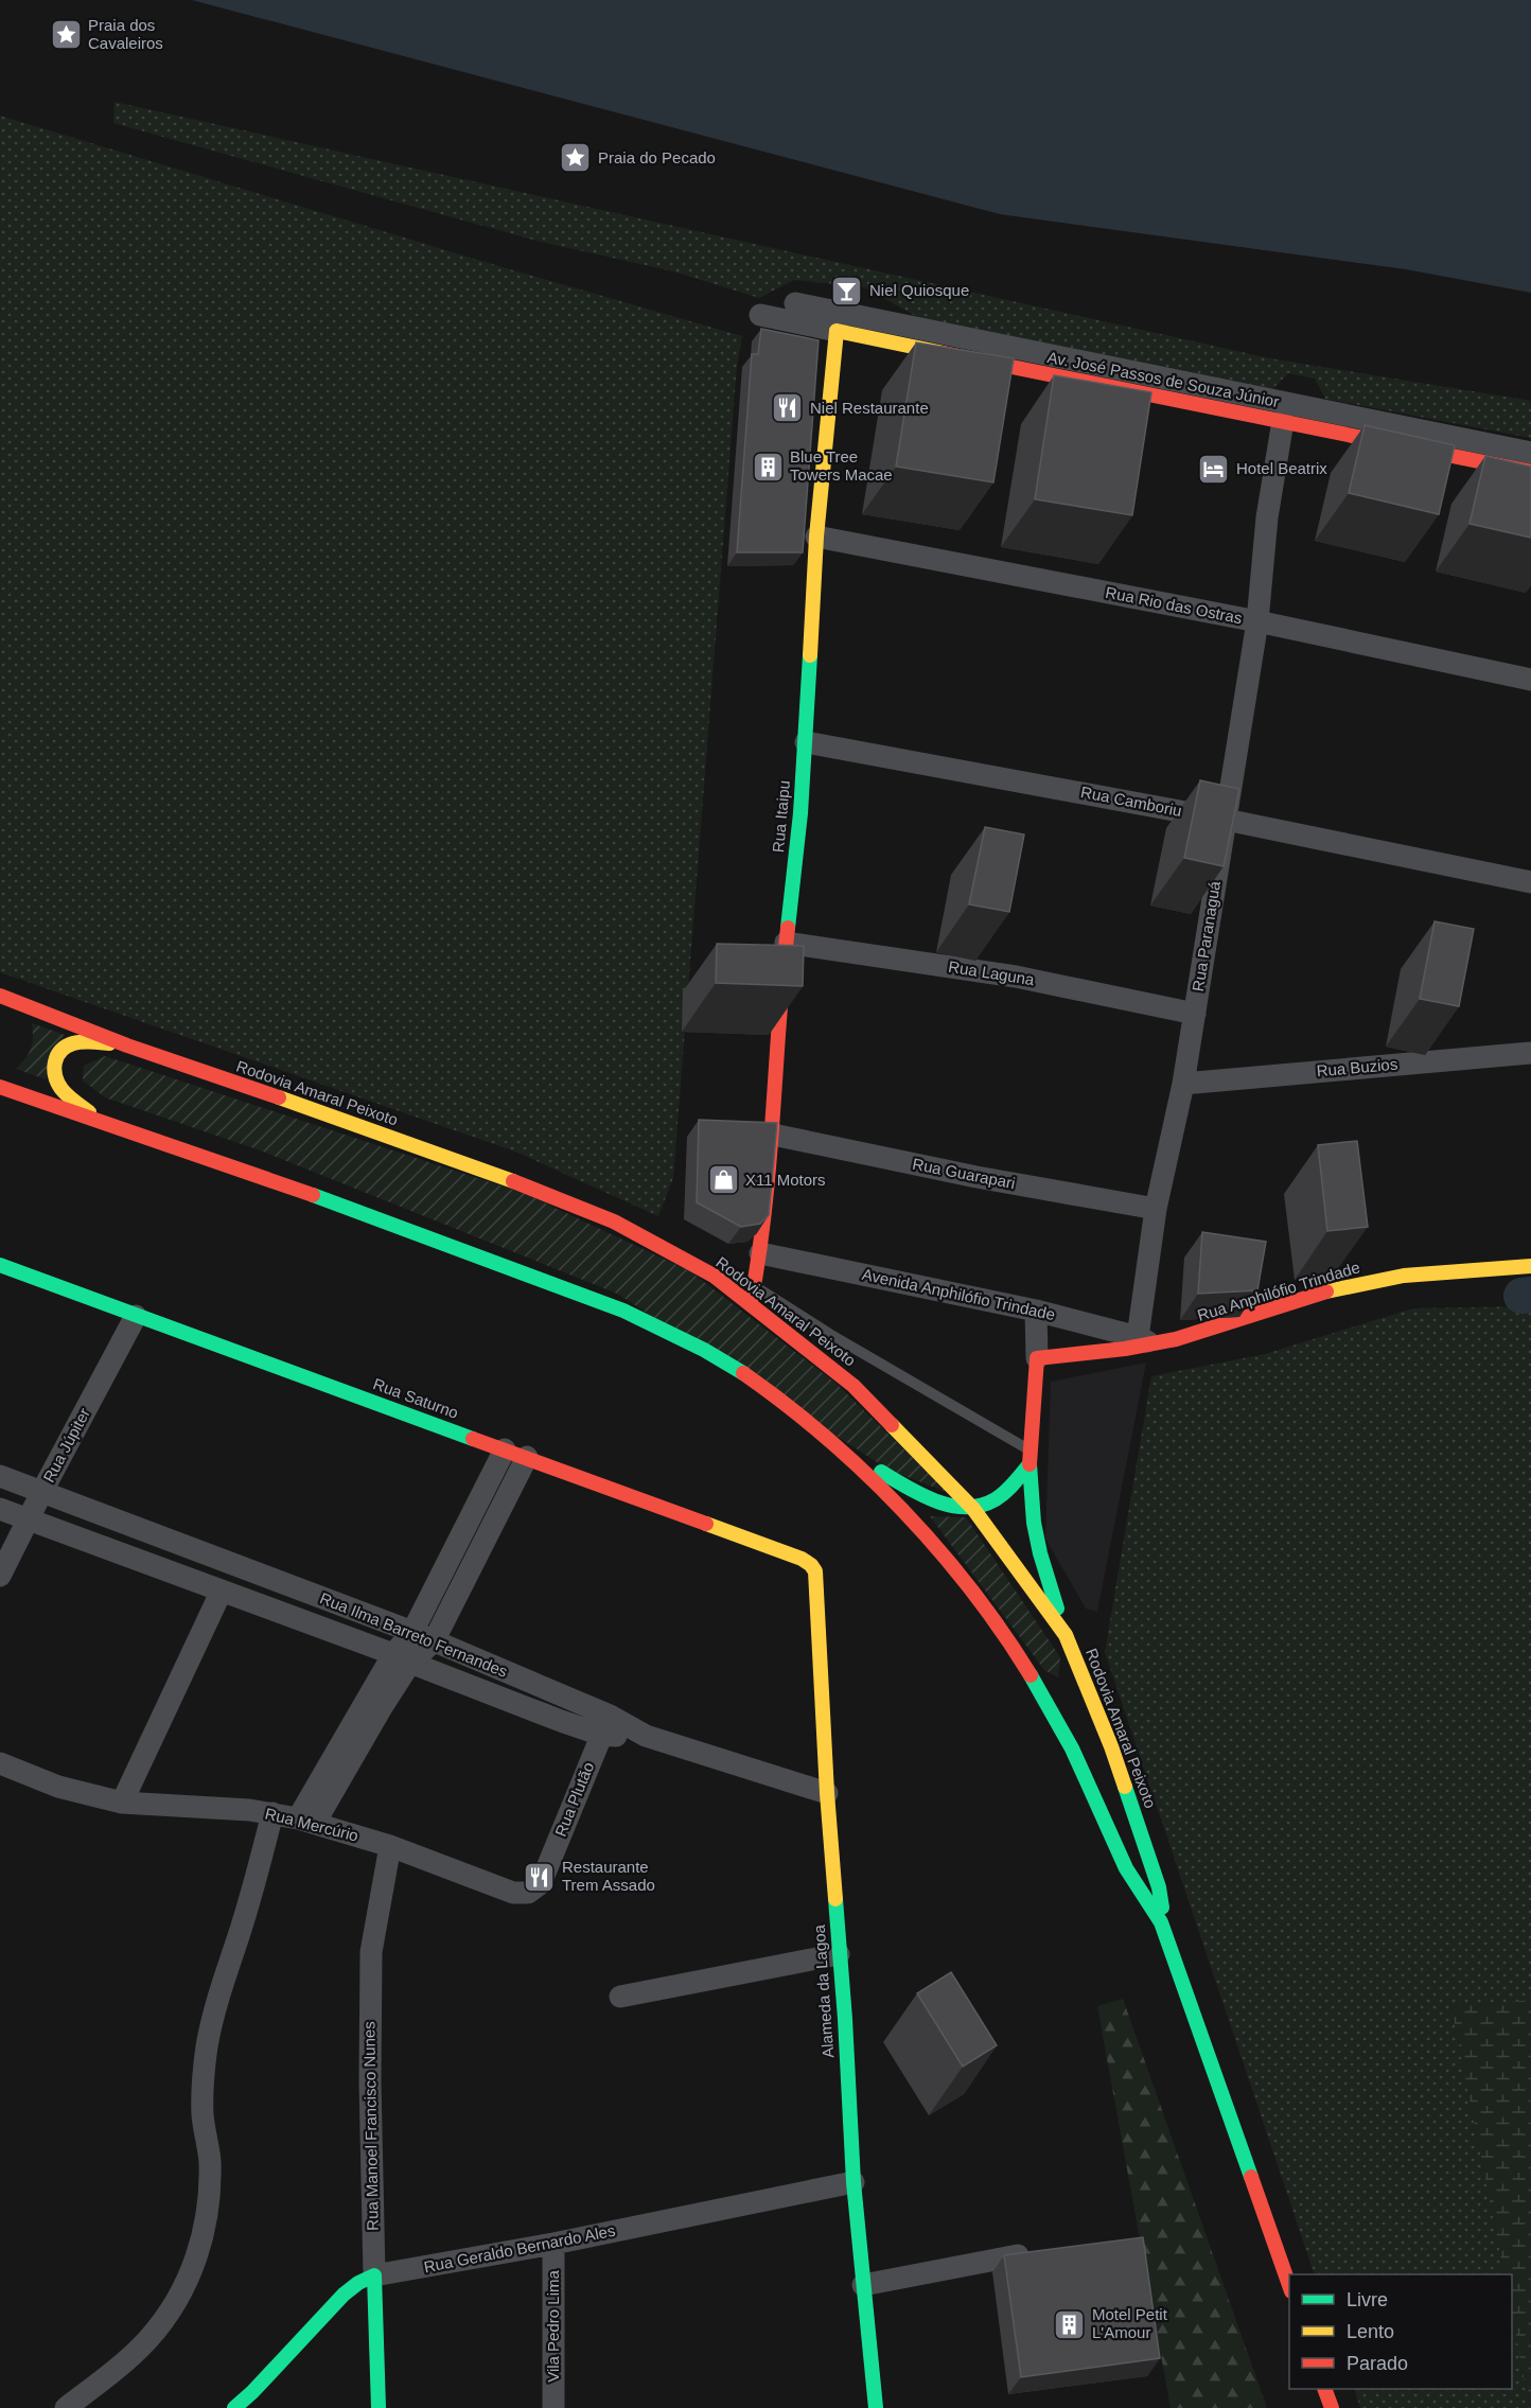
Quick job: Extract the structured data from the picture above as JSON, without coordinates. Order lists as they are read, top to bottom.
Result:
{
  "streets": {
    "main road": [
      "Rua Itaipu",
      "Rodovia Amaral Peixoto",
      "Rua Anphilófio Trindade",
      "Rua Saturno",
      "Alameda da Lagoa",
      "Rua Manoel Francisco Nunes",
      "Rua Geraldo Bernardo Ales"
    ],
    "street": [
      "Av. José Passos de Souza Júnior",
      "Rua Rio das Ostras",
      "Rua Camboriu",
      "Rua Paranaguá",
      "Rua Laguna",
      "Rua Buzios",
      "Rua Guarapari",
      "Avenida Anphilófio Trindade",
      "Rua Júpiter",
      "Rua Ilma Barreto Fernandes",
      "Rua Plutão",
      "Rua Mercúrio",
      "Vila Pedro Lima"
    ]
  },
  "crossings": [
    ["Rua Rio das Ostras", "Rua Itaipu"],
    ["Rua Rio das Ostras", "Rua Paranaguá"],
    ["Rua Camboriu", "Rua Itaipu"],
    ["Rua Camboriu", "Rua Paranaguá"],
    ["Rua Itaipu", "Rua Laguna"],
    ["Rua Itaipu", "Rodovia Amaral Peixoto"],
    ["Rua Itaipu", "Rua Guarapari"],
    ["Rua Itaipu", "Avenida Anphilófio Trindade"],
    ["Rua Paranaguá", "Rua Laguna"],
    ["Rua Paranaguá", "Rua Buzios"],
    ["Rua Paranaguá", "Rua Guarapari"],
    ["Rua Paranaguá", "Rua Anphilófio Trindade"],
    ["Rua Paranaguá", "Avenida Anphilófio Trindade"],
    ["Rua Anphilófio Trindade", "Avenida Anphilófio Trindade"],
    ["Rua Saturno", "Rua Júpiter"],
    ["Rua Saturno", "Alameda da Lagoa"],
    ["Rua Júpiter", "Rua Ilma Barreto Fernandes"],
    ["Rua Ilma Barreto Fernandes", "Rua Plutão"],
    ["Rua Ilma Barreto Fernandes", "Alameda da Lagoa"],
    ["Rua Plutão", "Rua Mercúrio"],
    ["Rua Mercúrio", "Rua Manoel Francisco Nunes"],
    ["Alameda da Lagoa", "Rua Geraldo Bernardo Ales"],
    ["Rua Manoel Francisco Nunes", "Rua Geraldo Bernardo Ales"],
    ["Rua Geraldo Bernardo Ales", "Vila Pedro Lima"]
  ],
  "places": {
    "place": ["Praia dos Cavaleiros", "Praia do Pecado"],
    "bar": ["Niel Quiosque"],
    "restaurant": ["Niel Restaurante", "Restaurante Trem Assado"],
    "building": ["Blue Tree Towers Macae", "Motel Petit L'Amour"],
    "hotel": ["Hotel Beatrix"],
    "shop": ["X11 Motors"]
  },
  "legend": ["Livre", "Lento", "Parado"]
}
